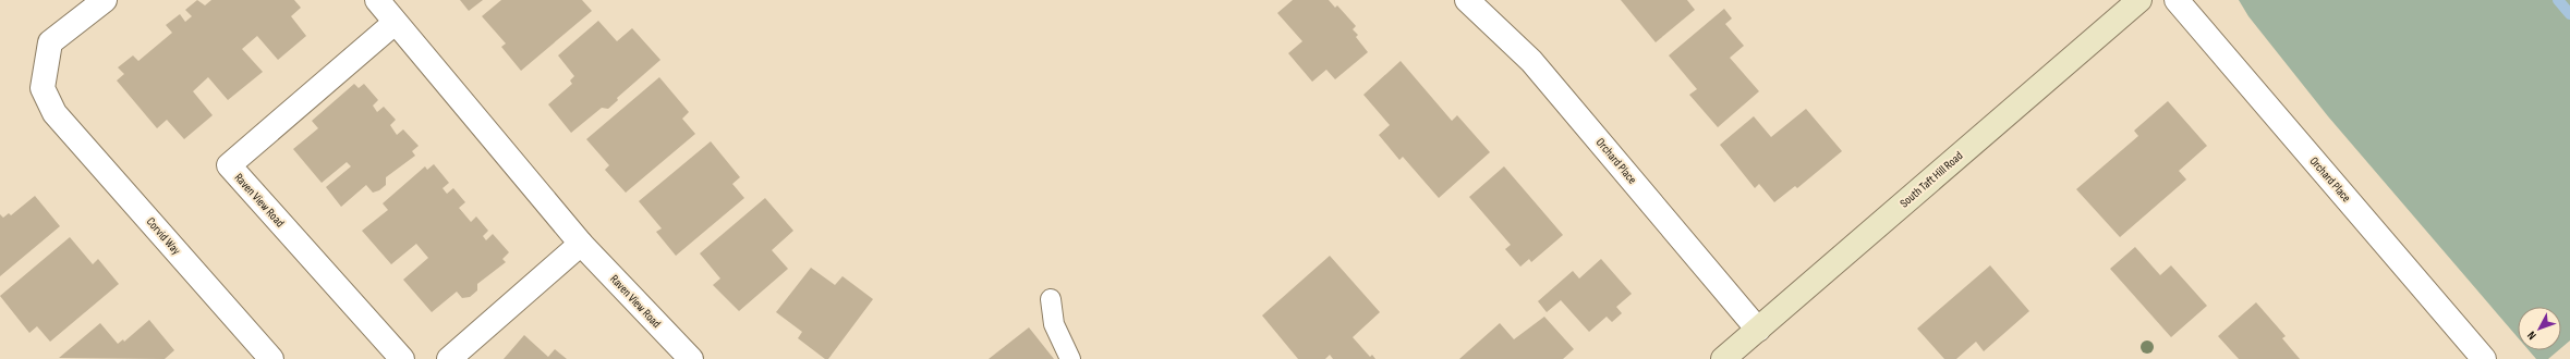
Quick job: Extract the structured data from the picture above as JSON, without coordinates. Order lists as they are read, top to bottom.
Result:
{
  "streets": {
    "main road": ["South Taft Hill Road"],
    "street": ["Orchard Place", "Raven View Road", "Corvid Way"]
  },
  "crossings": [
    ["Orchard Place", "South Taft Hill Road"]
  ],
  "north": "bottom left"
}
